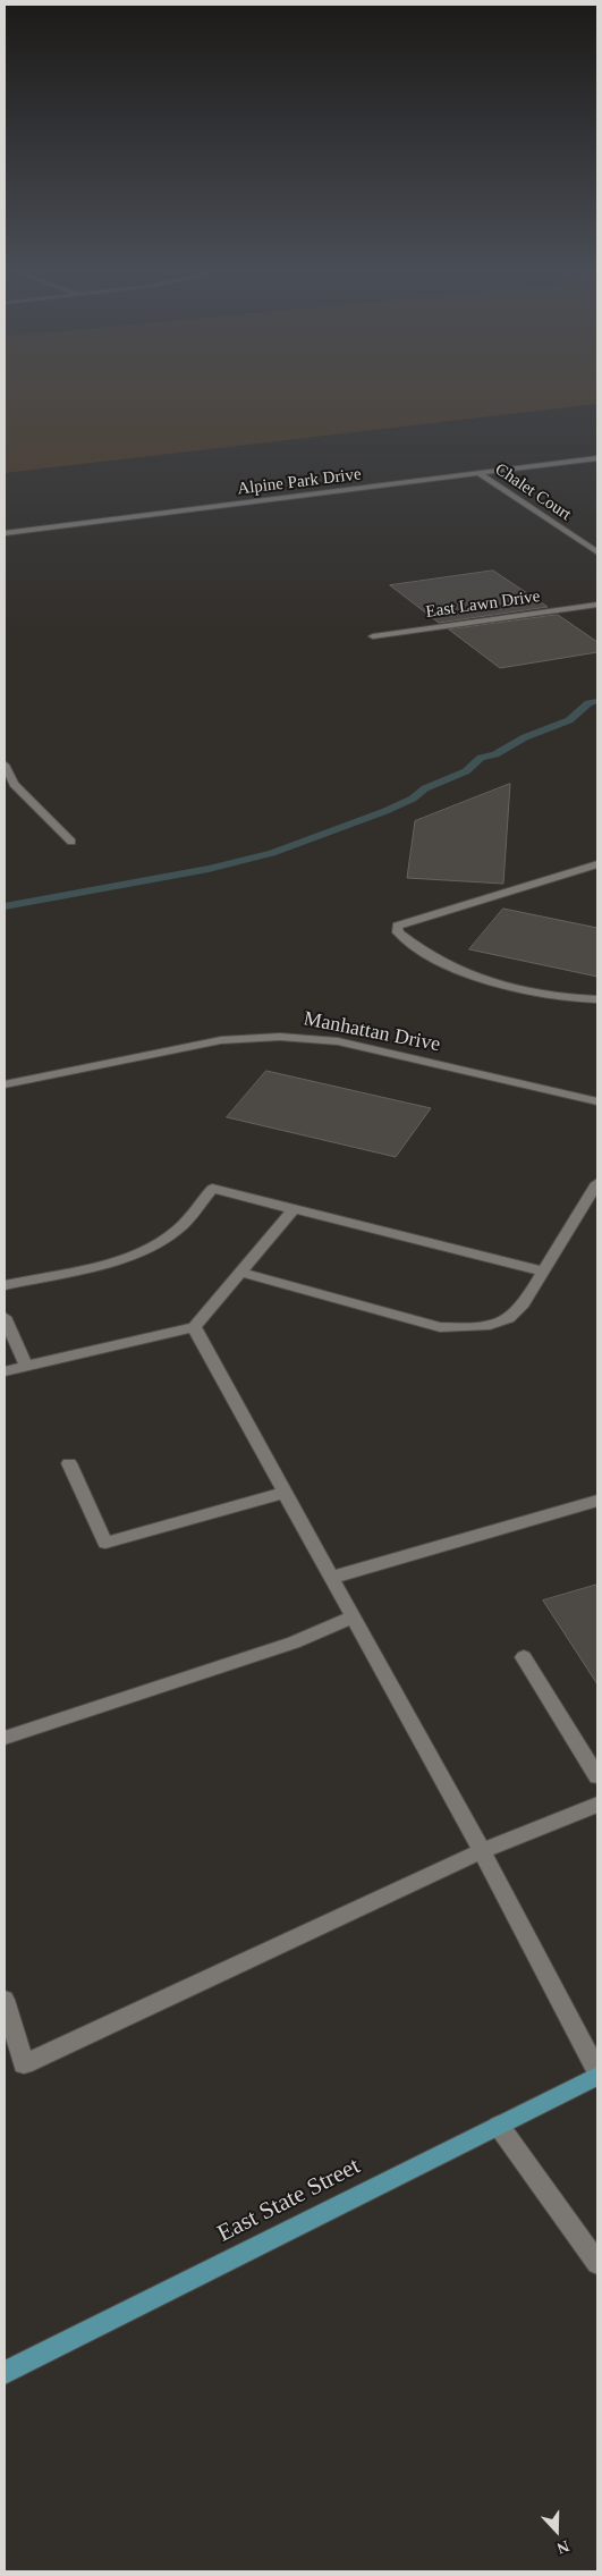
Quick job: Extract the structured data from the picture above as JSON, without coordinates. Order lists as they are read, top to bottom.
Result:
{
  "streets": {
    "main road": ["East State Street"],
    "street": [
      "Alpine Park Drive",
      "Chalet Court",
      "East Lawn Drive",
      "Manhattan Drive"
    ]
  },
  "crossings": [
    ["Alpine Park Drive", "Chalet Court"]
  ],
  "north": "bottom"
}
